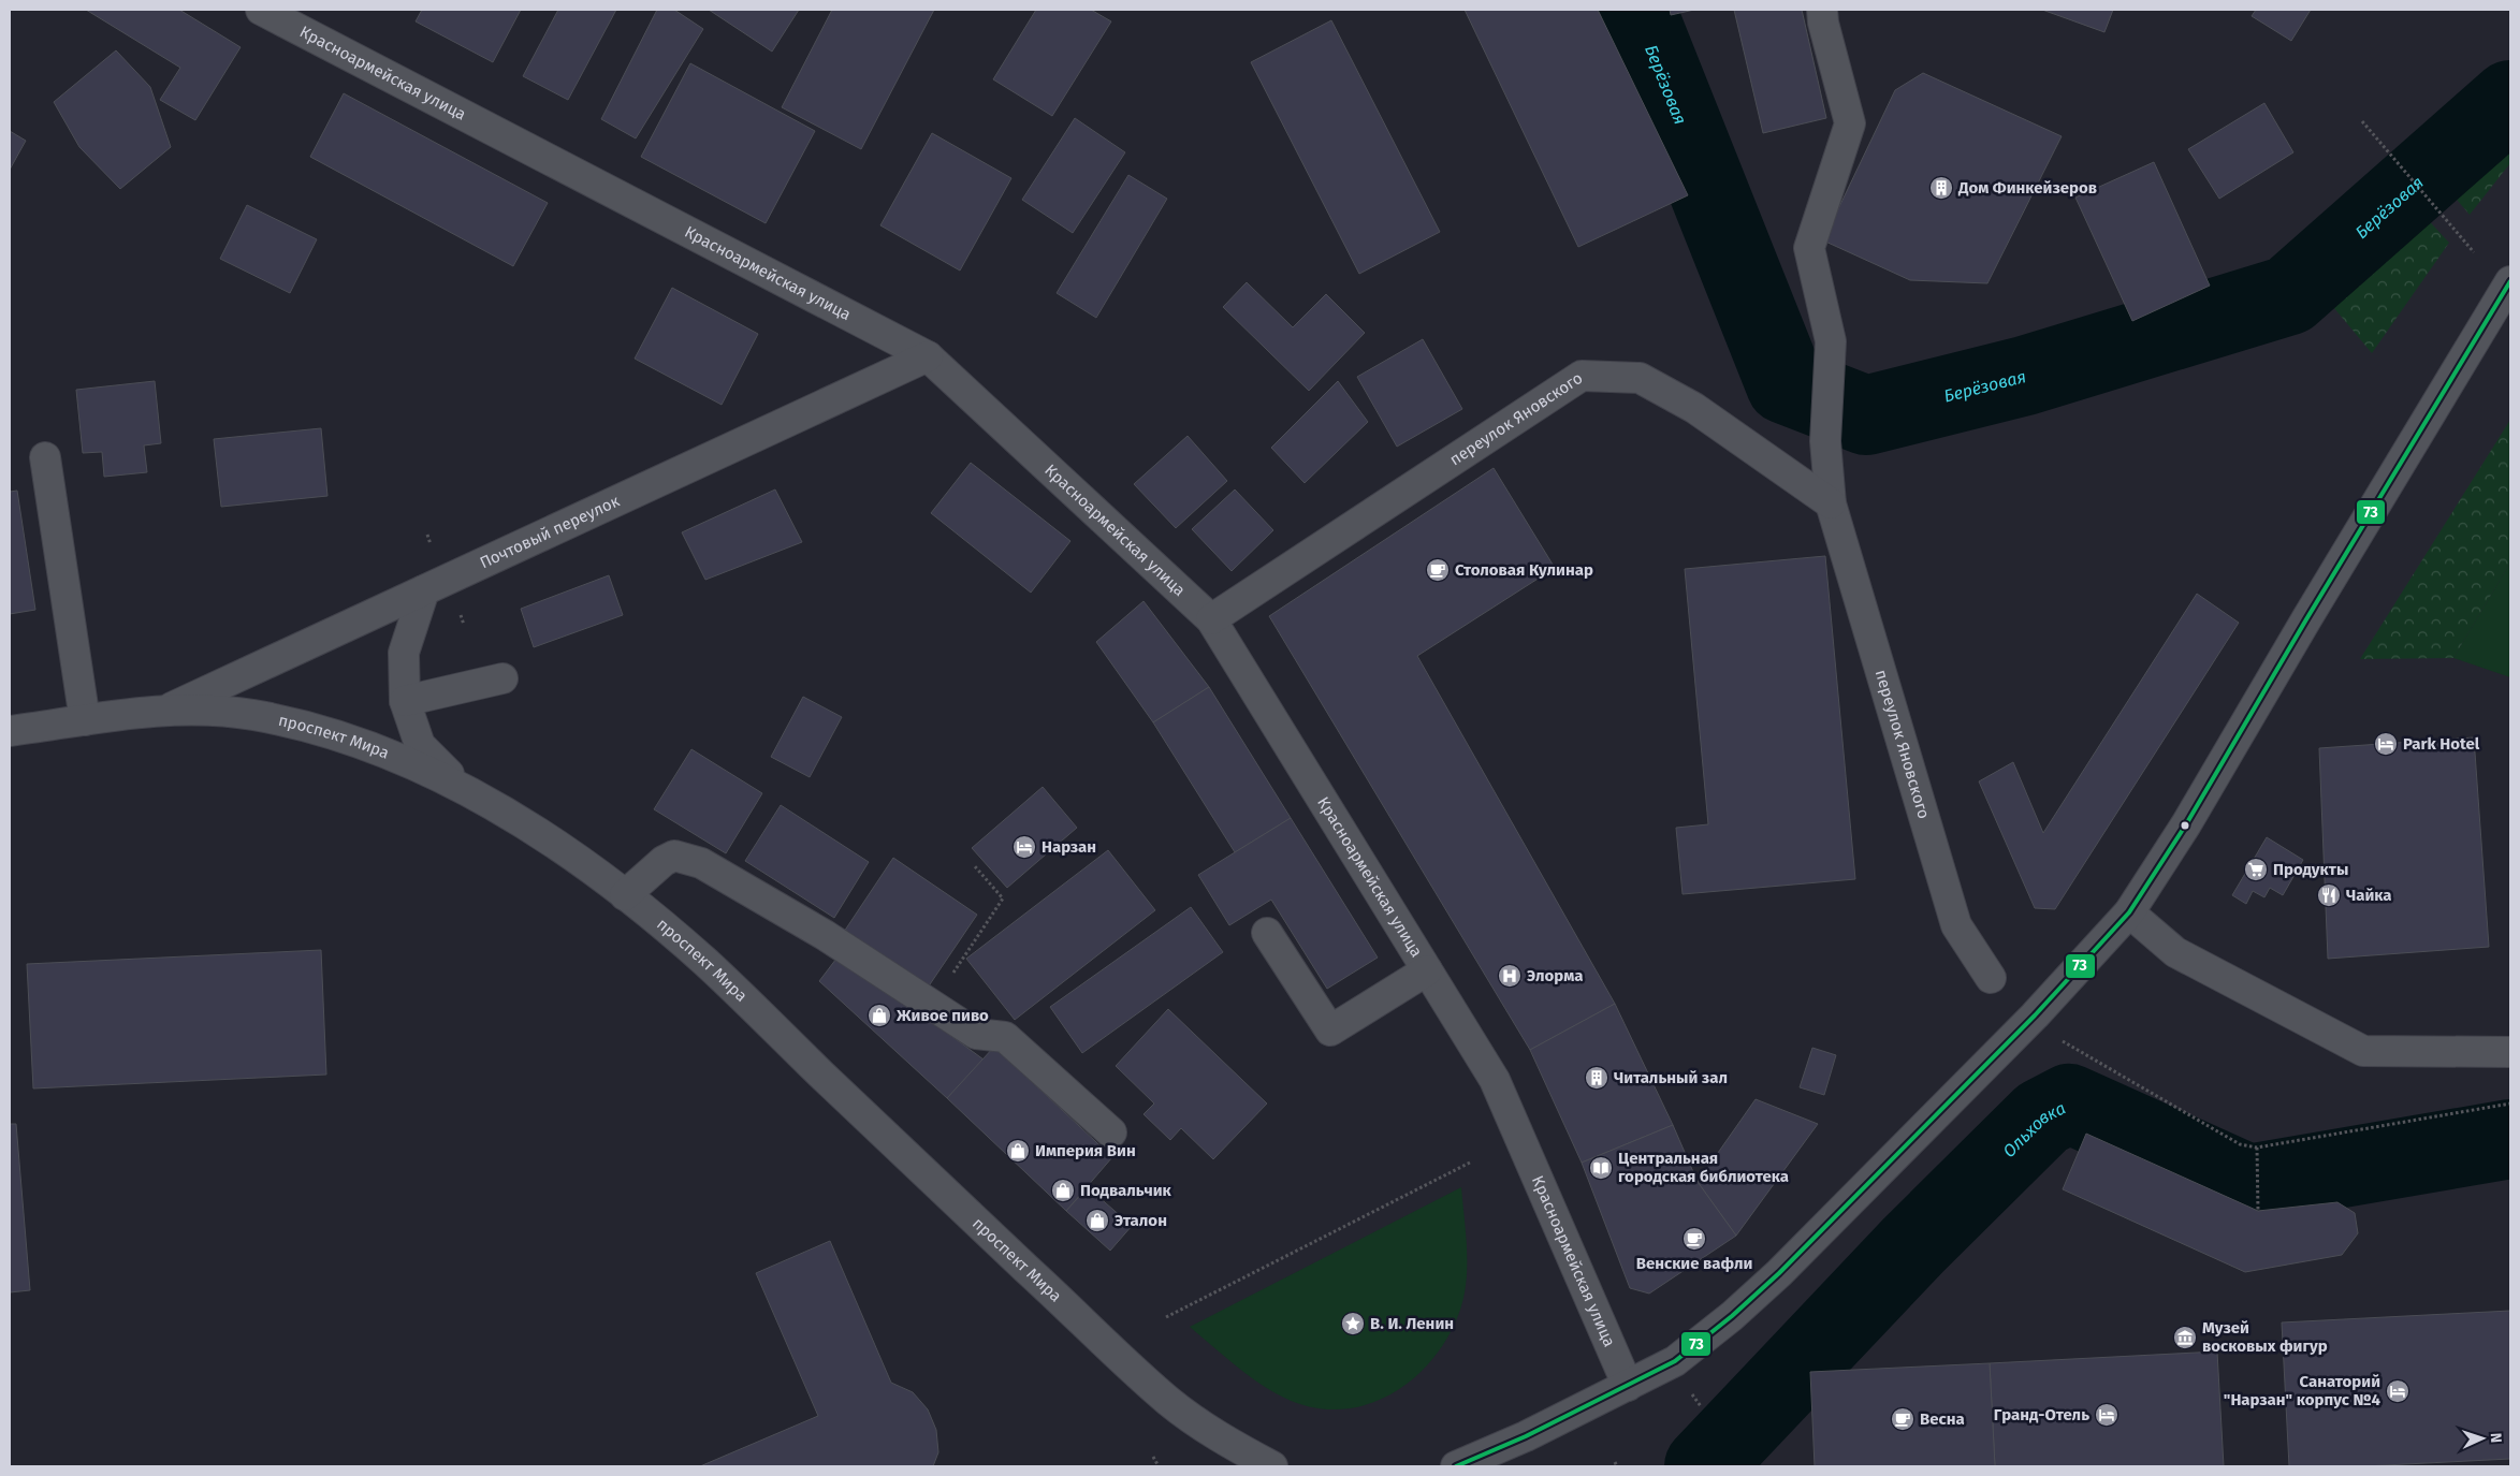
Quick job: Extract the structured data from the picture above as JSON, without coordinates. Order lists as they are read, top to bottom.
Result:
{
  "streets": {
    "street": [
      "Красноармейская улица",
      "переулок Яновского",
      "Почтовый переулок",
      "проспект Мира"
    ]
  },
  "crossings": [
    ["Красноармейская улица", "переулок Яновского"],
    ["Красноармейская улица", "Почтовый переулок"],
    ["Почтовый переулок", "проспект Мира"]
  ],
  "water": ["Берёзовая", "Ольховка"],
  "places": {
    "building": ["Дом Финкейзеров", "Читальный зал"],
    "cafe": ["Столовая Кулинар", "Венские вафли", "Весна"],
    "hotel": [
      "Park Hotel",
      "Нарзан",
      "Санаторий \"Нарзан\" корпус №4",
      "Гранд-Отель"
    ],
    "supermarket": ["Продукты"],
    "restaurant": ["Чайка"],
    "hospital": ["Элорма"],
    "shop": [
      "Живое пиво",
      "Империя Вин",
      "Подвальчик",
      "Эталон"
    ],
    "library": ["Центральная городская библиотека"],
    "place": ["В. И. Ленин"],
    "museum": ["Музей восковых фигур"]
  },
  "lines": ["transit line 73"],
  "north": "right"
}
